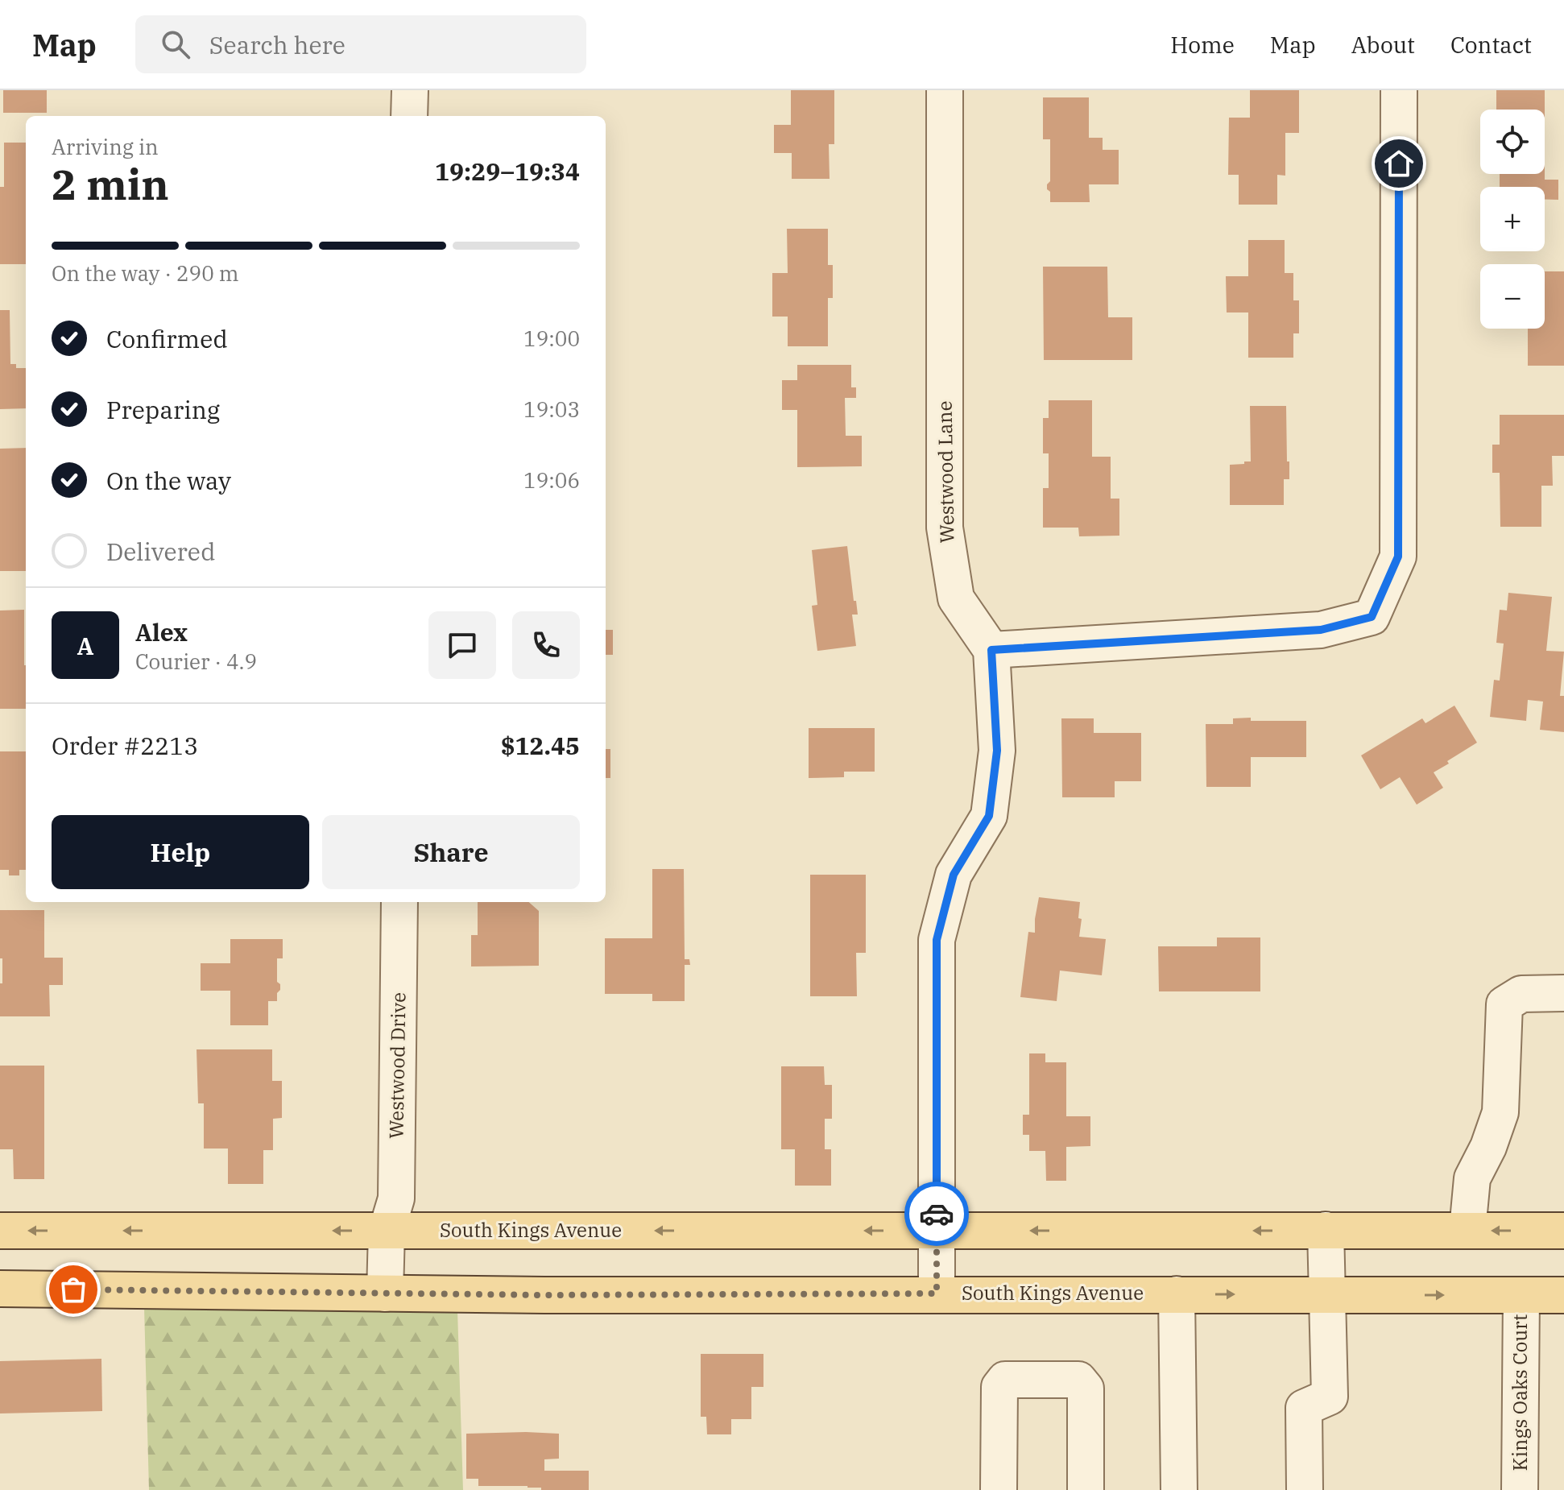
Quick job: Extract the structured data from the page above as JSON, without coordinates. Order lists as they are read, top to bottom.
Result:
{
  "streets": {
    "main road": ["South Kings Avenue"],
    "street": ["Westwood Lane", "Westwood Drive", "Kings Oaks Court"]
  },
  "crossings": [
    ["Westwood Drive", "South Kings Avenue"],
    ["South Kings Avenue", "Kings Oaks Court"]
  ],
  "page": {
    "header": "Map",
    "search": "Search here",
    "nav": [
      "Home",
      "Map",
      "About",
      "Contact"
    ],
    "map_buttons": ["+", "−"],
    "heading": ["2 min", "Arriving in", "19:29–19:34"],
    "panel": [
      "Alex",
      "Courier · 4.9",
      "Order #2213",
      "$12.45"
    ],
    "bar": "On the way · 290 m",
    "list": [
      ["Confirmed", "19:00"],
      ["Preparing", "19:03"],
      ["On the way", "19:06"],
      "Delivered"
    ],
    "round": "A",
    "buttons": ["Help", "Share"]
  }
}
